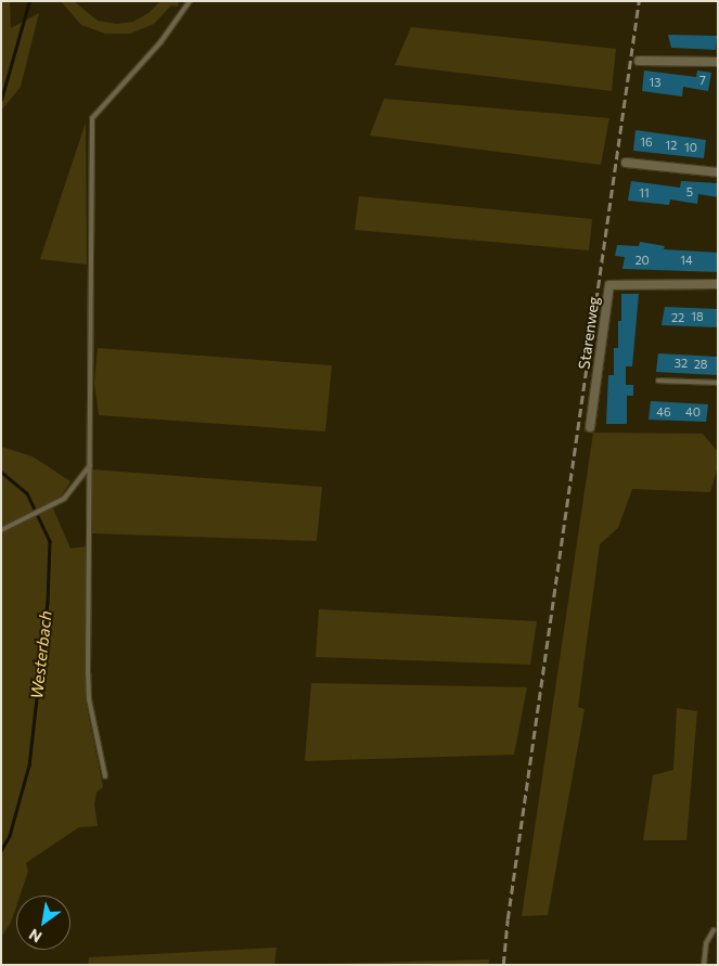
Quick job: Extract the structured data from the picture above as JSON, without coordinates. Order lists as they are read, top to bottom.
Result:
{
  "streets": {
    "street": ["Starenweg"]
  },
  "water": ["Westerbach"],
  "house_numbers": [
    "7",
    "13",
    "16",
    "12",
    "10",
    "5",
    "11",
    "20",
    "14",
    "18",
    "22",
    "32",
    "28",
    "46",
    "40"
  ],
  "north": "bottom left"
}
